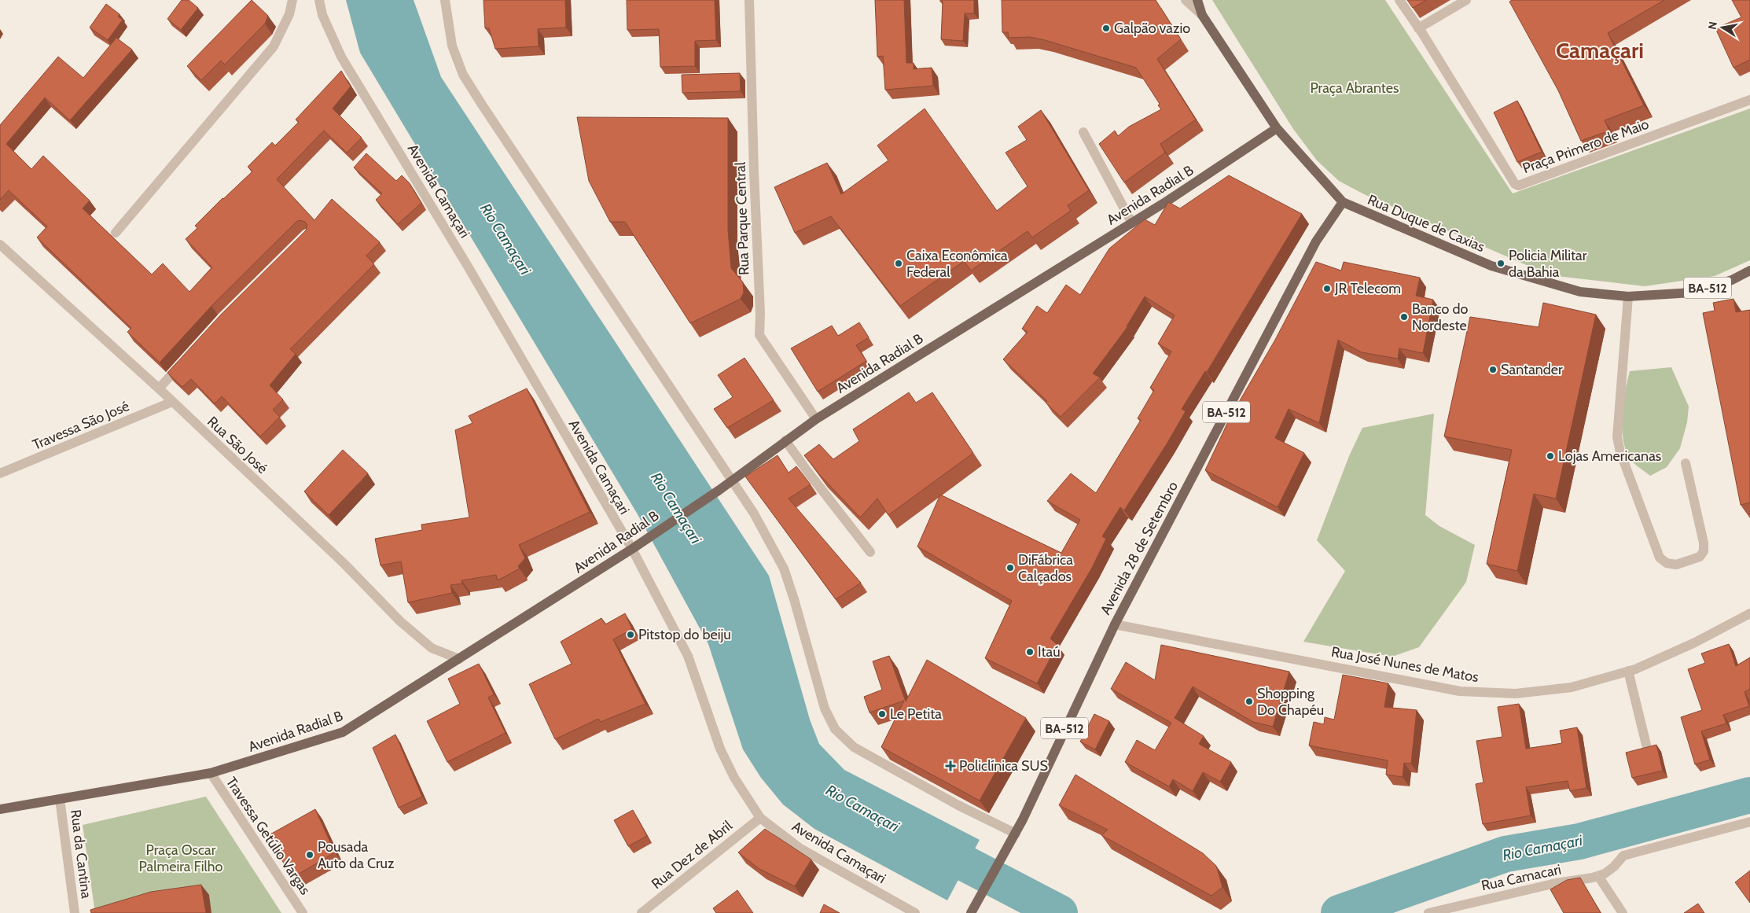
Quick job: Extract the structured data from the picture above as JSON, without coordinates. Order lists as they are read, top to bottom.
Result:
{
  "streets": {
    "main road": [
      "Avenida Radial B",
      "Rua Duque de Caxias",
      "BA-512",
      "Avenida 28 de Setembro"
    ],
    "street": [
      "Praça Primero de Maio",
      "Avenida Camaçari",
      "Rua Parque Central",
      "Travessa São José",
      "Rua São José",
      "Rua José Nunes de Matos",
      "Travessa Getúlio Vargas",
      "Rua da Cantina",
      "Rua Dez de Abril",
      "Rua Camacari"
    ]
  },
  "crossings": [
    ["Avenida Camaçari", "Avenida Radial B"],
    ["Avenida Camaçari", "Rua Dez de Abril"],
    ["Avenida Radial B", "Rua Parque Central"],
    ["Avenida Radial B", "Rua Duque de Caxias"],
    ["Avenida Radial B", "Rua São José"],
    ["Avenida Radial B", "Travessa Getúlio Vargas"],
    ["Avenida Radial B", "Rua da Cantina"],
    ["Rua Duque de Caxias", "BA-512"],
    ["Rua Duque de Caxias", "Avenida 28 de Setembro"],
    ["Travessa São José", "Rua São José"],
    ["Avenida 28 de Setembro", "Rua José Nunes de Matos"]
  ],
  "districts": ["Camaçari"],
  "water": ["Rio Camaçari"],
  "parks": ["Praça Abrantes", "Praça Oscar Palmeira Filho"],
  "places": {
    "other": [
      "Galpão vazio",
      "Caixa Econômica Federal",
      "Policia Militar da Bahia",
      "JR Telecom",
      "Banco do Nordeste",
      "Santander",
      "Lojas Americanas",
      "DiFábrica Calçados",
      "Pitstop do beiju",
      "Itaú",
      "Shopping Do Chapéu",
      "Le Petita",
      "Pousada Auto da Cruz"
    ],
    "health": ["Policlínica SUS"]
  },
  "north": "left"
}
